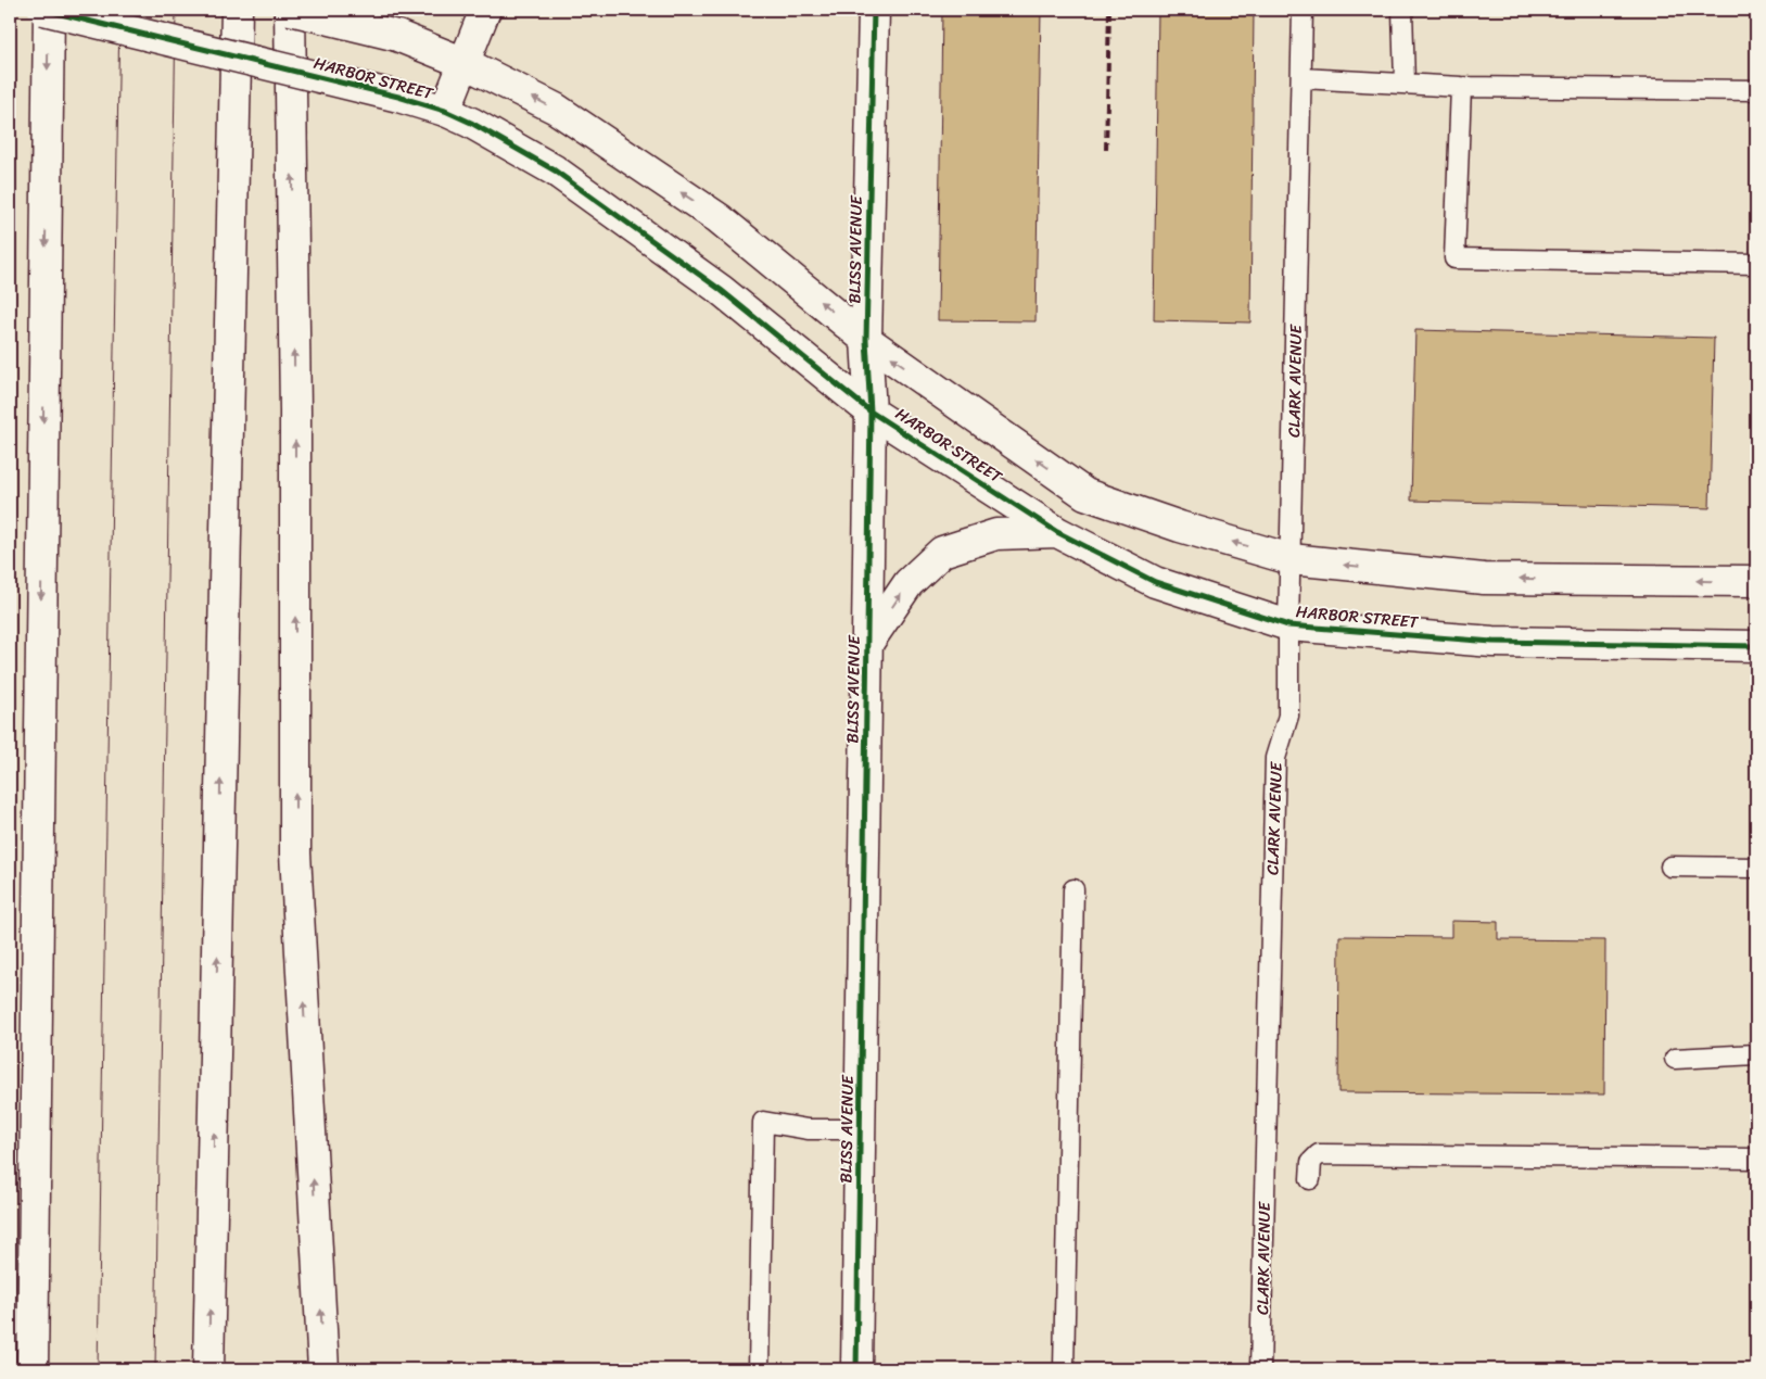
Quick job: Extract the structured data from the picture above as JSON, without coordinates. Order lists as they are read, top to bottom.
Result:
{
  "streets": {
    "main road": ["HARBOR STREET", "BLISS AVENUE"],
    "lane": ["CLARK AVENUE"]
  },
  "crossings": [
    ["HARBOR STREET", "BLISS AVENUE"],
    ["HARBOR STREET", "CLARK AVENUE"]
  ]
}
